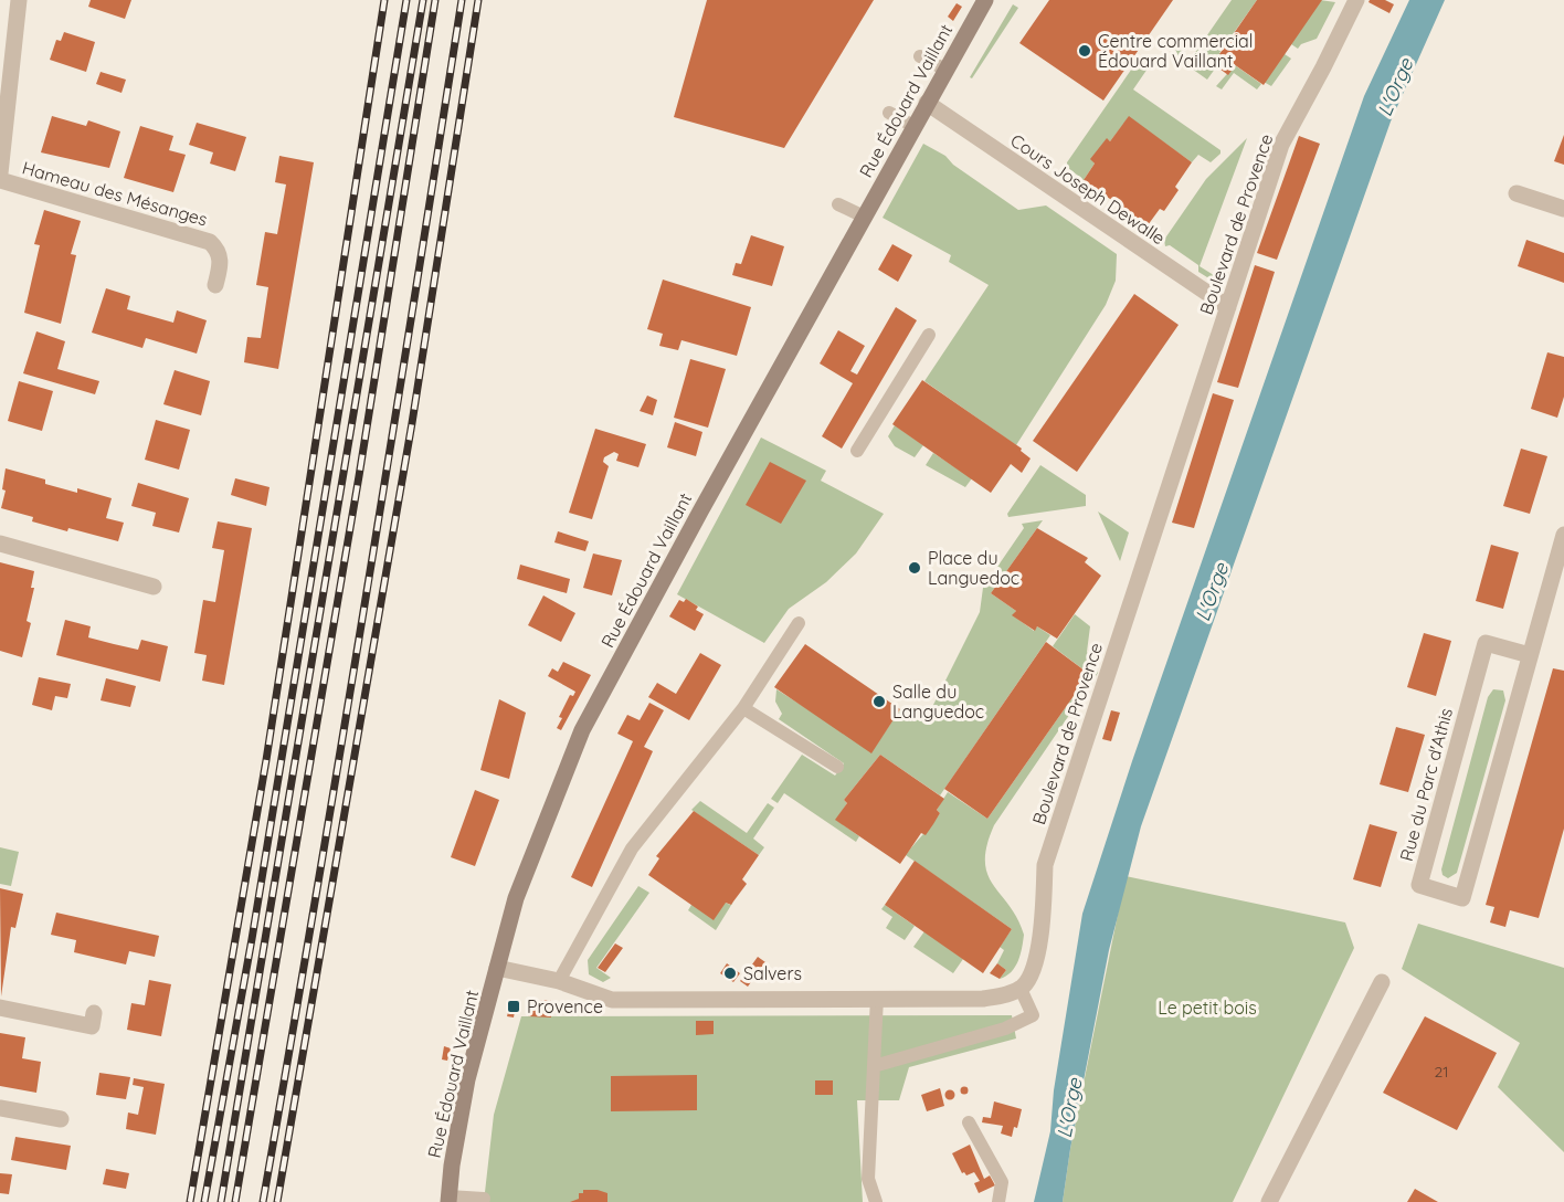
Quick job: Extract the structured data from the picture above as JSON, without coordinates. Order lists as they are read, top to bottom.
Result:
{
  "streets": {
    "street": [
      "Rue Édouard Vaillant",
      "Cours Joseph Dewalle",
      "Hameau des Mésanges",
      "Boulevard de Provence",
      "Rue du Parc d'Athis"
    ]
  },
  "crossings": [
    ["Rue Édouard Vaillant", "Cours Joseph Dewalle"],
    ["Cours Joseph Dewalle", "Boulevard de Provence"]
  ],
  "water": ["L'Orge"],
  "parks": ["Le petit bois"],
  "places": {
    "other": [
      "Centre commercial Édouard Vaillant",
      "Place du Languedoc",
      "Salle du Languedoc",
      "Salvers"
    ],
    "transit": ["Provence"]
  },
  "house_numbers": ["21"]
}
